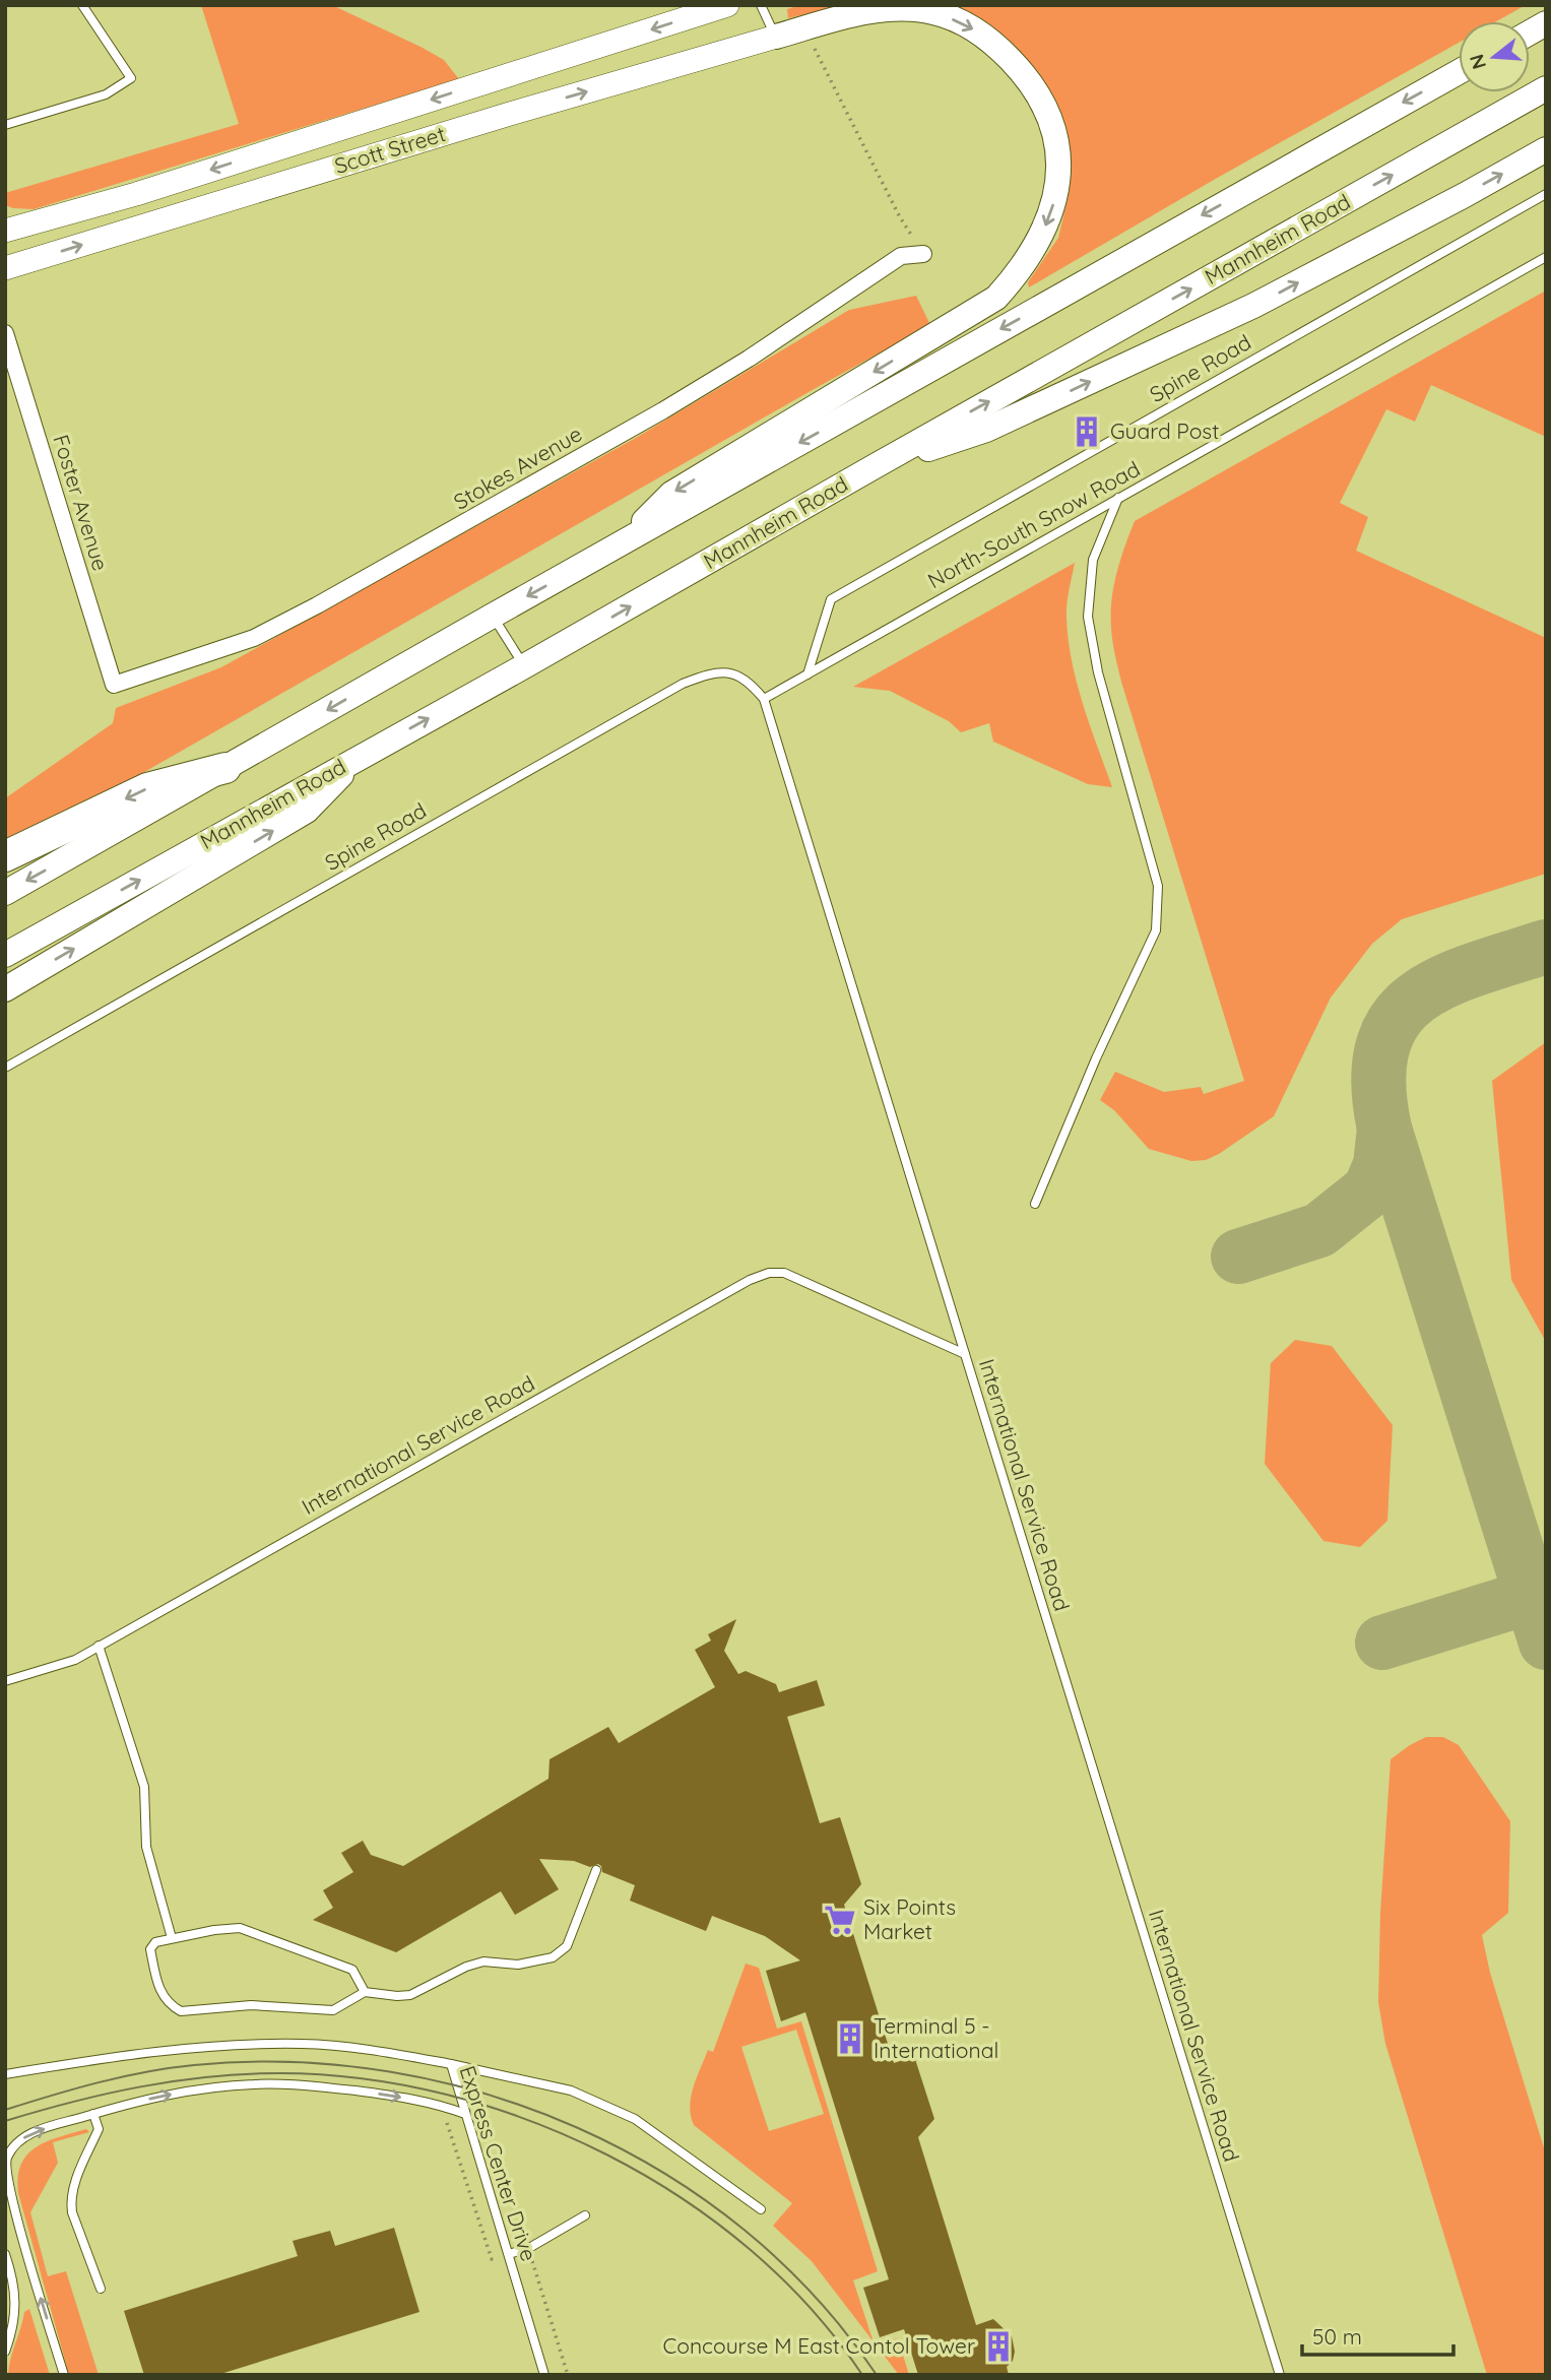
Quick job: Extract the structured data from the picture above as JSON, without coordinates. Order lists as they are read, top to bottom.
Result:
{
  "streets": {
    "main road": ["Mannheim Road"],
    "street": ["Scott Street", "Stokes Avenue", "Foster Avenue"],
    "lane": [
      "Spine Road",
      "North-South Snow Road",
      "International Service Road",
      "Express Center Drive"
    ]
  },
  "crossings": [
    ["Spine Road", "North-South Snow Road"],
    ["Stokes Avenue", "Foster Avenue"]
  ],
  "places": {
    "building": ["Guard Post", "Terminal 5 - International", "Concourse M East Contol Tower"],
    "supermarket": ["Six Points Market"]
  },
  "scale_bar": "50 m",
  "north": "left"
}
